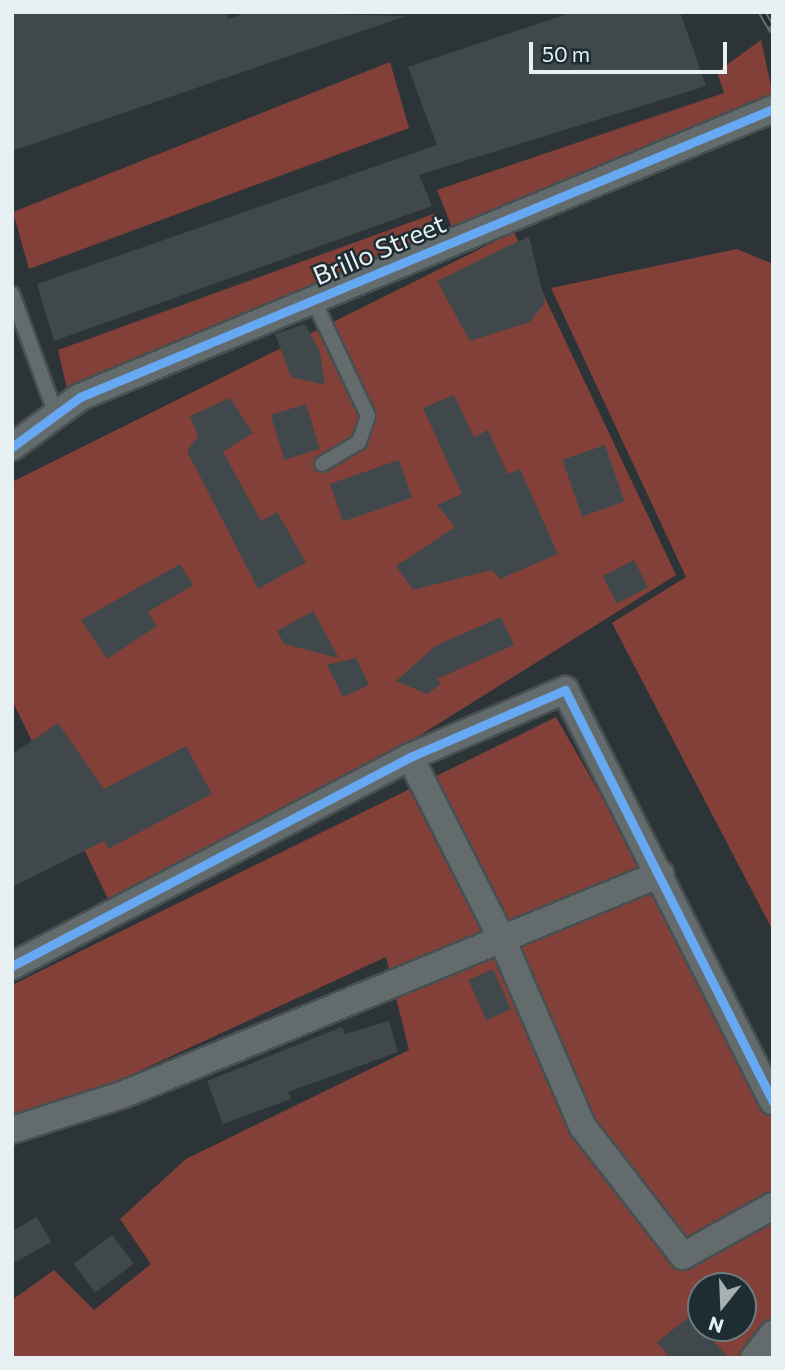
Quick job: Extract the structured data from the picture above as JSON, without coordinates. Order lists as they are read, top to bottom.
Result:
{
  "streets": {
    "street": ["Brillo Street"]
  },
  "scale_bar": "50 m",
  "north": "bottom"
}
